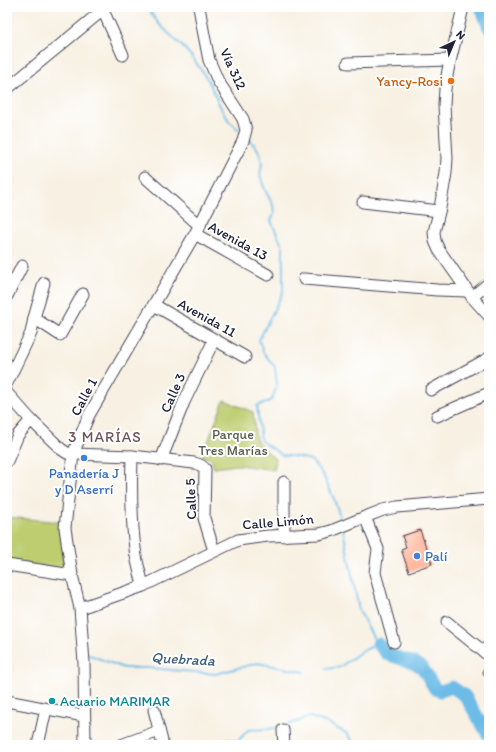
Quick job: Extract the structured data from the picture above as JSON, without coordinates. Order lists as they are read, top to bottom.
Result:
{
  "streets": {
    "street": [
      "Vía 312",
      "Avenida 13",
      "Avenida 11",
      "Calle 3",
      "Calle 1",
      "Calle 5",
      "Calle Limón"
    ]
  },
  "crossings": [
    ["Vía 312", "Calle 1"],
    ["Avenida 13", "Calle 1"],
    ["Avenida 11", "Calle 3"],
    ["Avenida 11", "Calle 1"],
    ["Calle 3", "Calle 5"],
    ["Calle 1", "Calle Limón"],
    ["Calle 5", "Calle Limón"]
  ],
  "districts": ["3 MARÍAS"],
  "water": ["Quebrada"],
  "parks": ["Parque Tres Marías"],
  "places": [
    "Yancy-Rosi",
    "Panadería J y D Aserrí",
    "Palí",
    "Acuario MARIMAR"
  ],
  "north": "top right"
}
